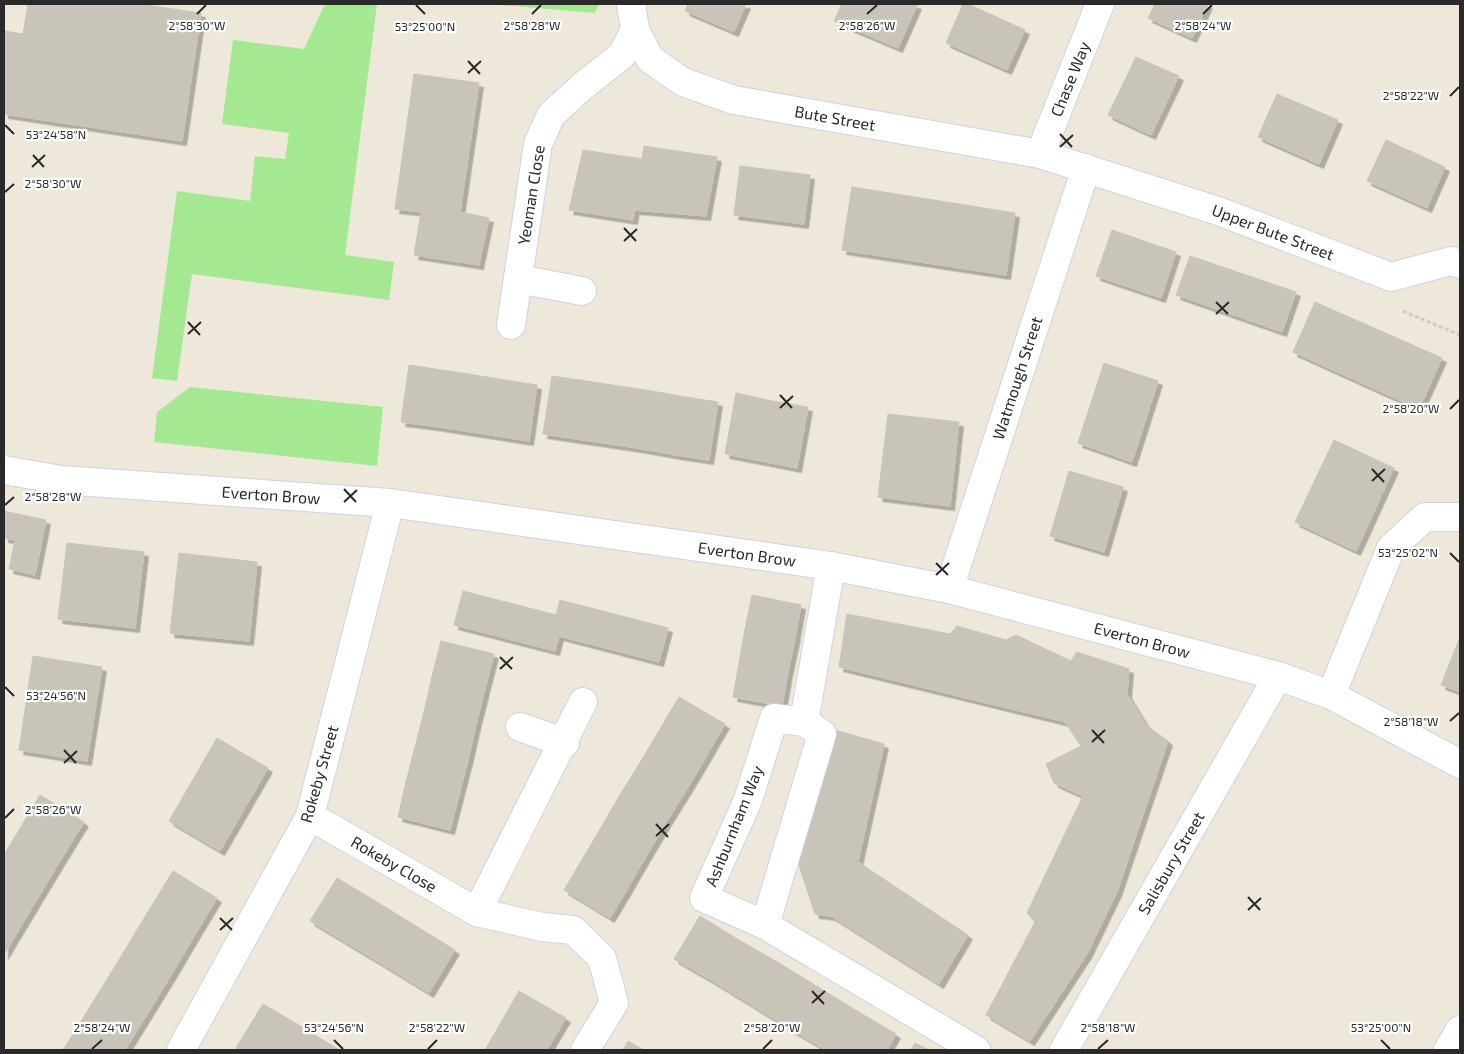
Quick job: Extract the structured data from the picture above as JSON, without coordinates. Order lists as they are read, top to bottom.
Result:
{
  "streets": {
    "street": [
      "Chase Way",
      "Bute Street",
      "Yeoman Close",
      "Upper Bute Street",
      "Watmough Street",
      "Everton Brow",
      "Rokeby Street",
      "Ashburnham Way",
      "Salisbury Street",
      "Rokeby Close"
    ]
  },
  "crossings": [
    ["Chase Way", "Bute Street"],
    ["Bute Street", "Yeoman Close"],
    ["Bute Street", "Upper Bute Street"],
    ["Bute Street", "Watmough Street"],
    ["Upper Bute Street", "Watmough Street"],
    ["Watmough Street", "Everton Brow"],
    ["Everton Brow", "Rokeby Street"],
    ["Everton Brow", "Salisbury Street"],
    ["Rokeby Street", "Rokeby Close"]
  ],
  "coordinates": [
    "2°58'30\"W",
    "2°58'28\"W",
    "2°58'26\"W",
    "2°58'24\"W",
    "53°25'00\"N",
    "2°58'22\"W",
    "53°24'58\"N",
    "2°58'20\"W",
    "53°25'02\"N",
    "53°24'56\"N",
    "2°58'18\"W"
  ]
}
